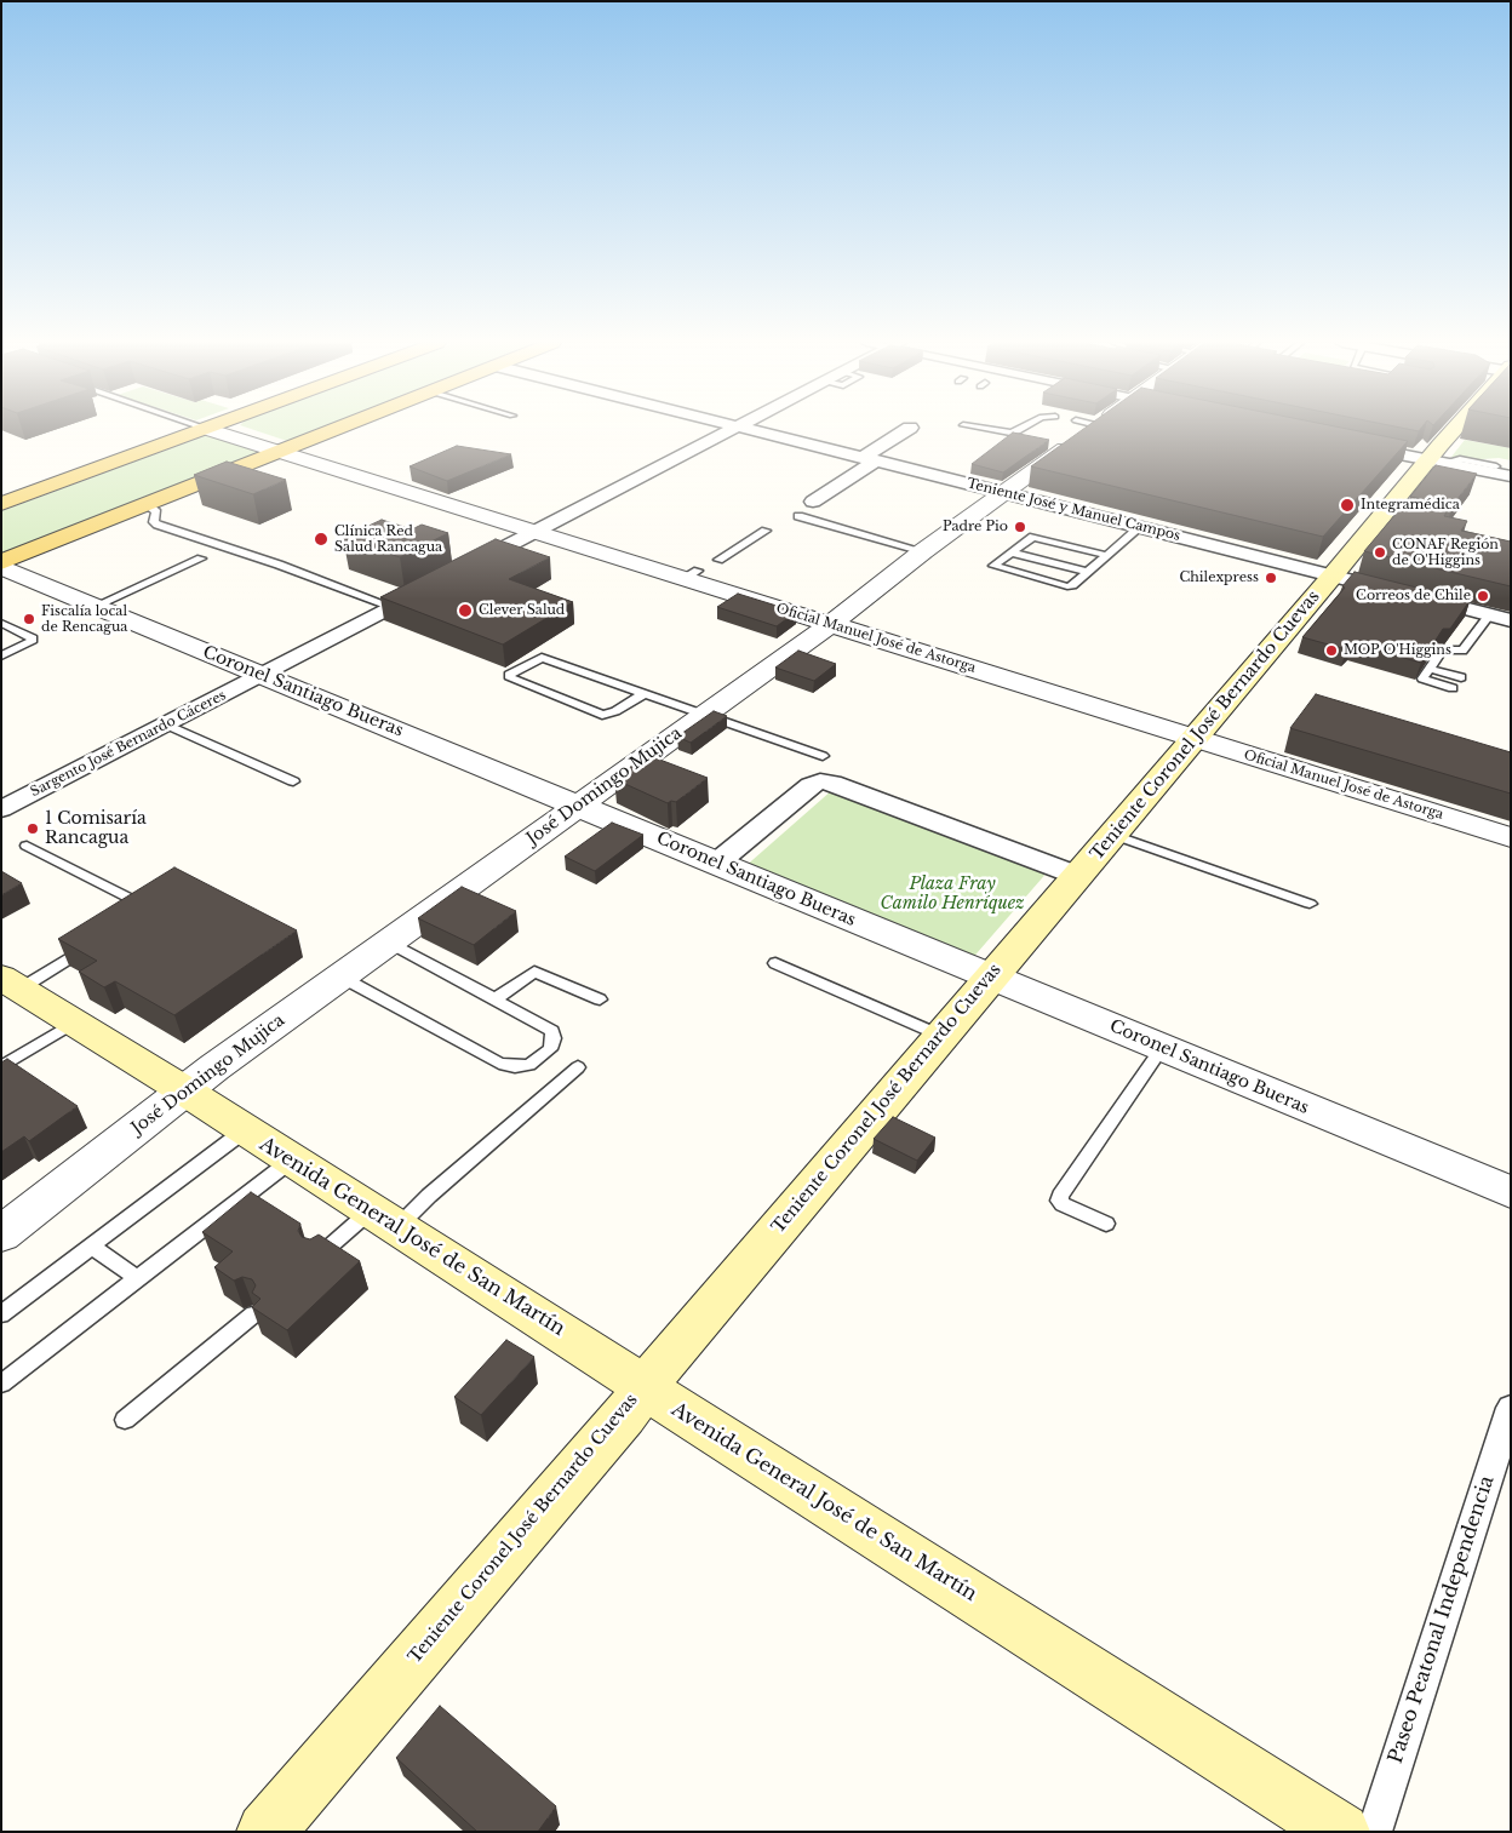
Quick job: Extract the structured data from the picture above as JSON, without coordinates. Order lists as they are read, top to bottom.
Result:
{
  "streets": {
    "main road": ["Teniente Coronel José Bernardo Cuevas", "Avenida General José de San Martín"],
    "street": [
      "Teniente José y Manuel Campos",
      "Oficial Manuel José de Astorga",
      "Coronel Santiago Bueras",
      "Sargento José Bernardo Cáceres",
      "José Domingo Mujica",
      "Paseo Peatonal Independencia"
    ]
  },
  "crossings": [
    ["Teniente José y Manuel Campos", "Teniente Coronel José Bernardo Cuevas"],
    ["Teniente José y Manuel Campos", "José Domingo Mujica"],
    ["Oficial Manuel José de Astorga", "Teniente Coronel José Bernardo Cuevas"],
    ["Oficial Manuel José de Astorga", "José Domingo Mujica"],
    ["Coronel Santiago Bueras", "Teniente Coronel José Bernardo Cuevas"],
    ["Coronel Santiago Bueras", "Sargento José Bernardo Cáceres"],
    ["Coronel Santiago Bueras", "José Domingo Mujica"],
    ["Teniente Coronel José Bernardo Cuevas", "Avenida General José de San Martín"],
    ["José Domingo Mujica", "Avenida General José de San Martín"]
  ],
  "parks": ["Plaza Fray Camilo Henríquez"],
  "places": [
    "Integramédica",
    "Padre Pio",
    "Clínica Red Salud Rancagua",
    "CONAF Región de O'Higgins",
    "Chilexpress",
    "Correos de Chile",
    "Clever Salud",
    "Fiscalía local de Rencagua",
    "MOP O'Higgins",
    "1 Comisaría Rancagua"
  ]
}
